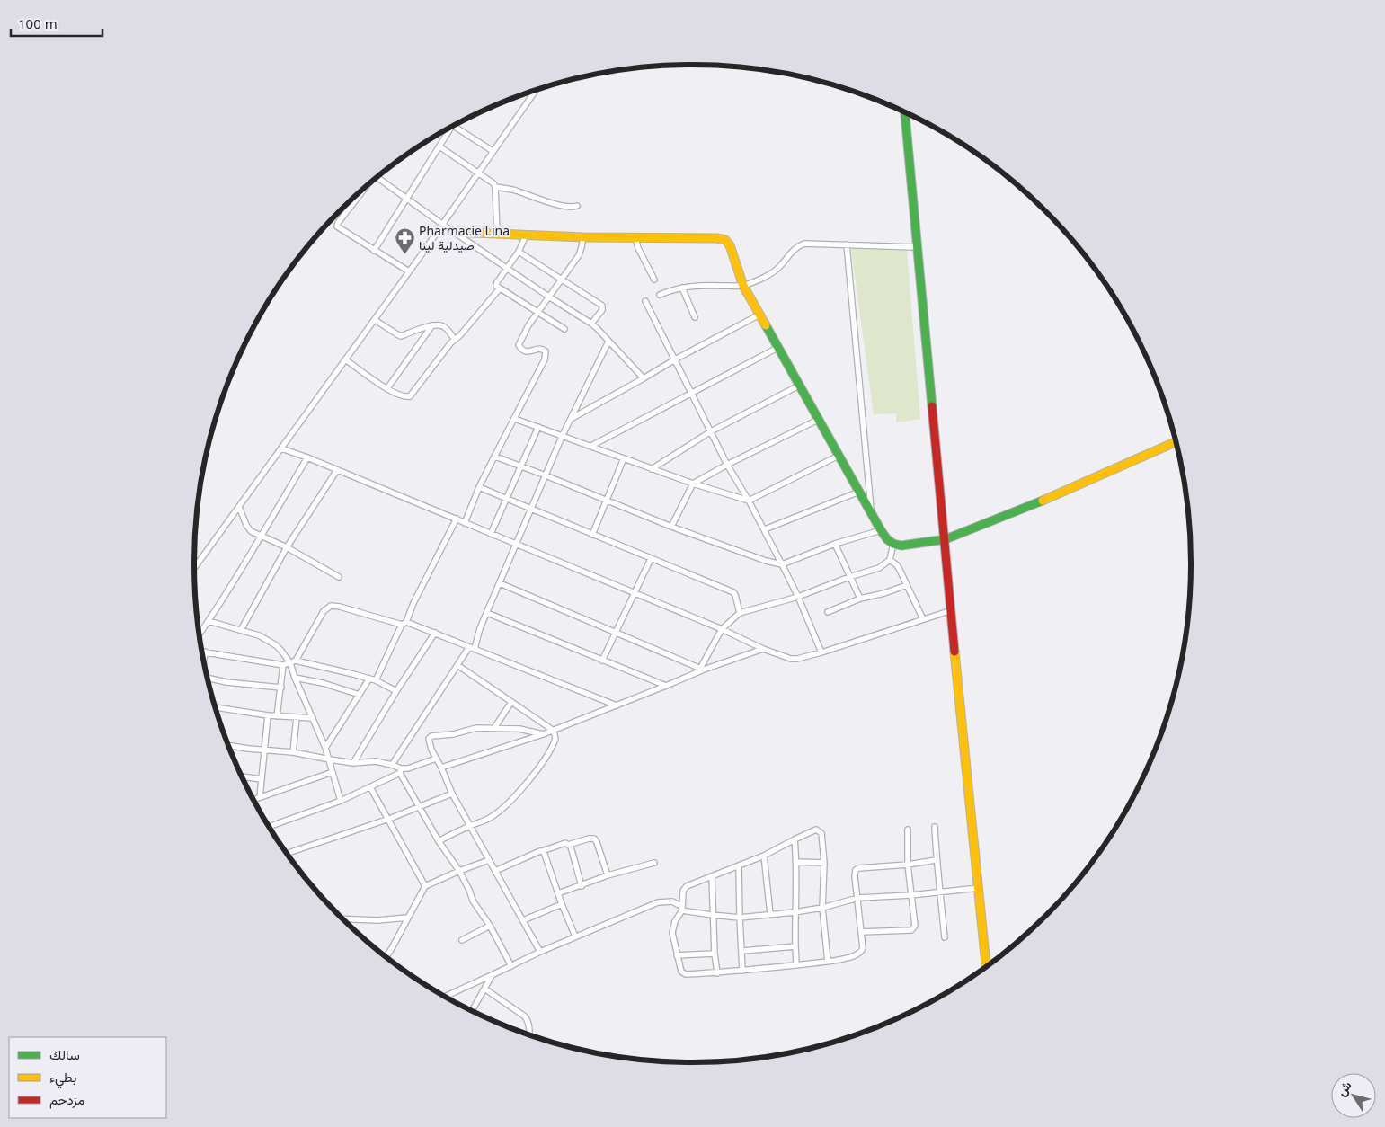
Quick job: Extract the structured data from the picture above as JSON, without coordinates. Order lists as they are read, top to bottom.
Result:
{
  "places": {
    "pharmacy": ["Pharmacie Lina صيدلية لينا"]
  },
  "legend": ["سالك", "بطيء", "مزدحم"],
  "scale_bar": "100 m",
  "north": "top left"
}
